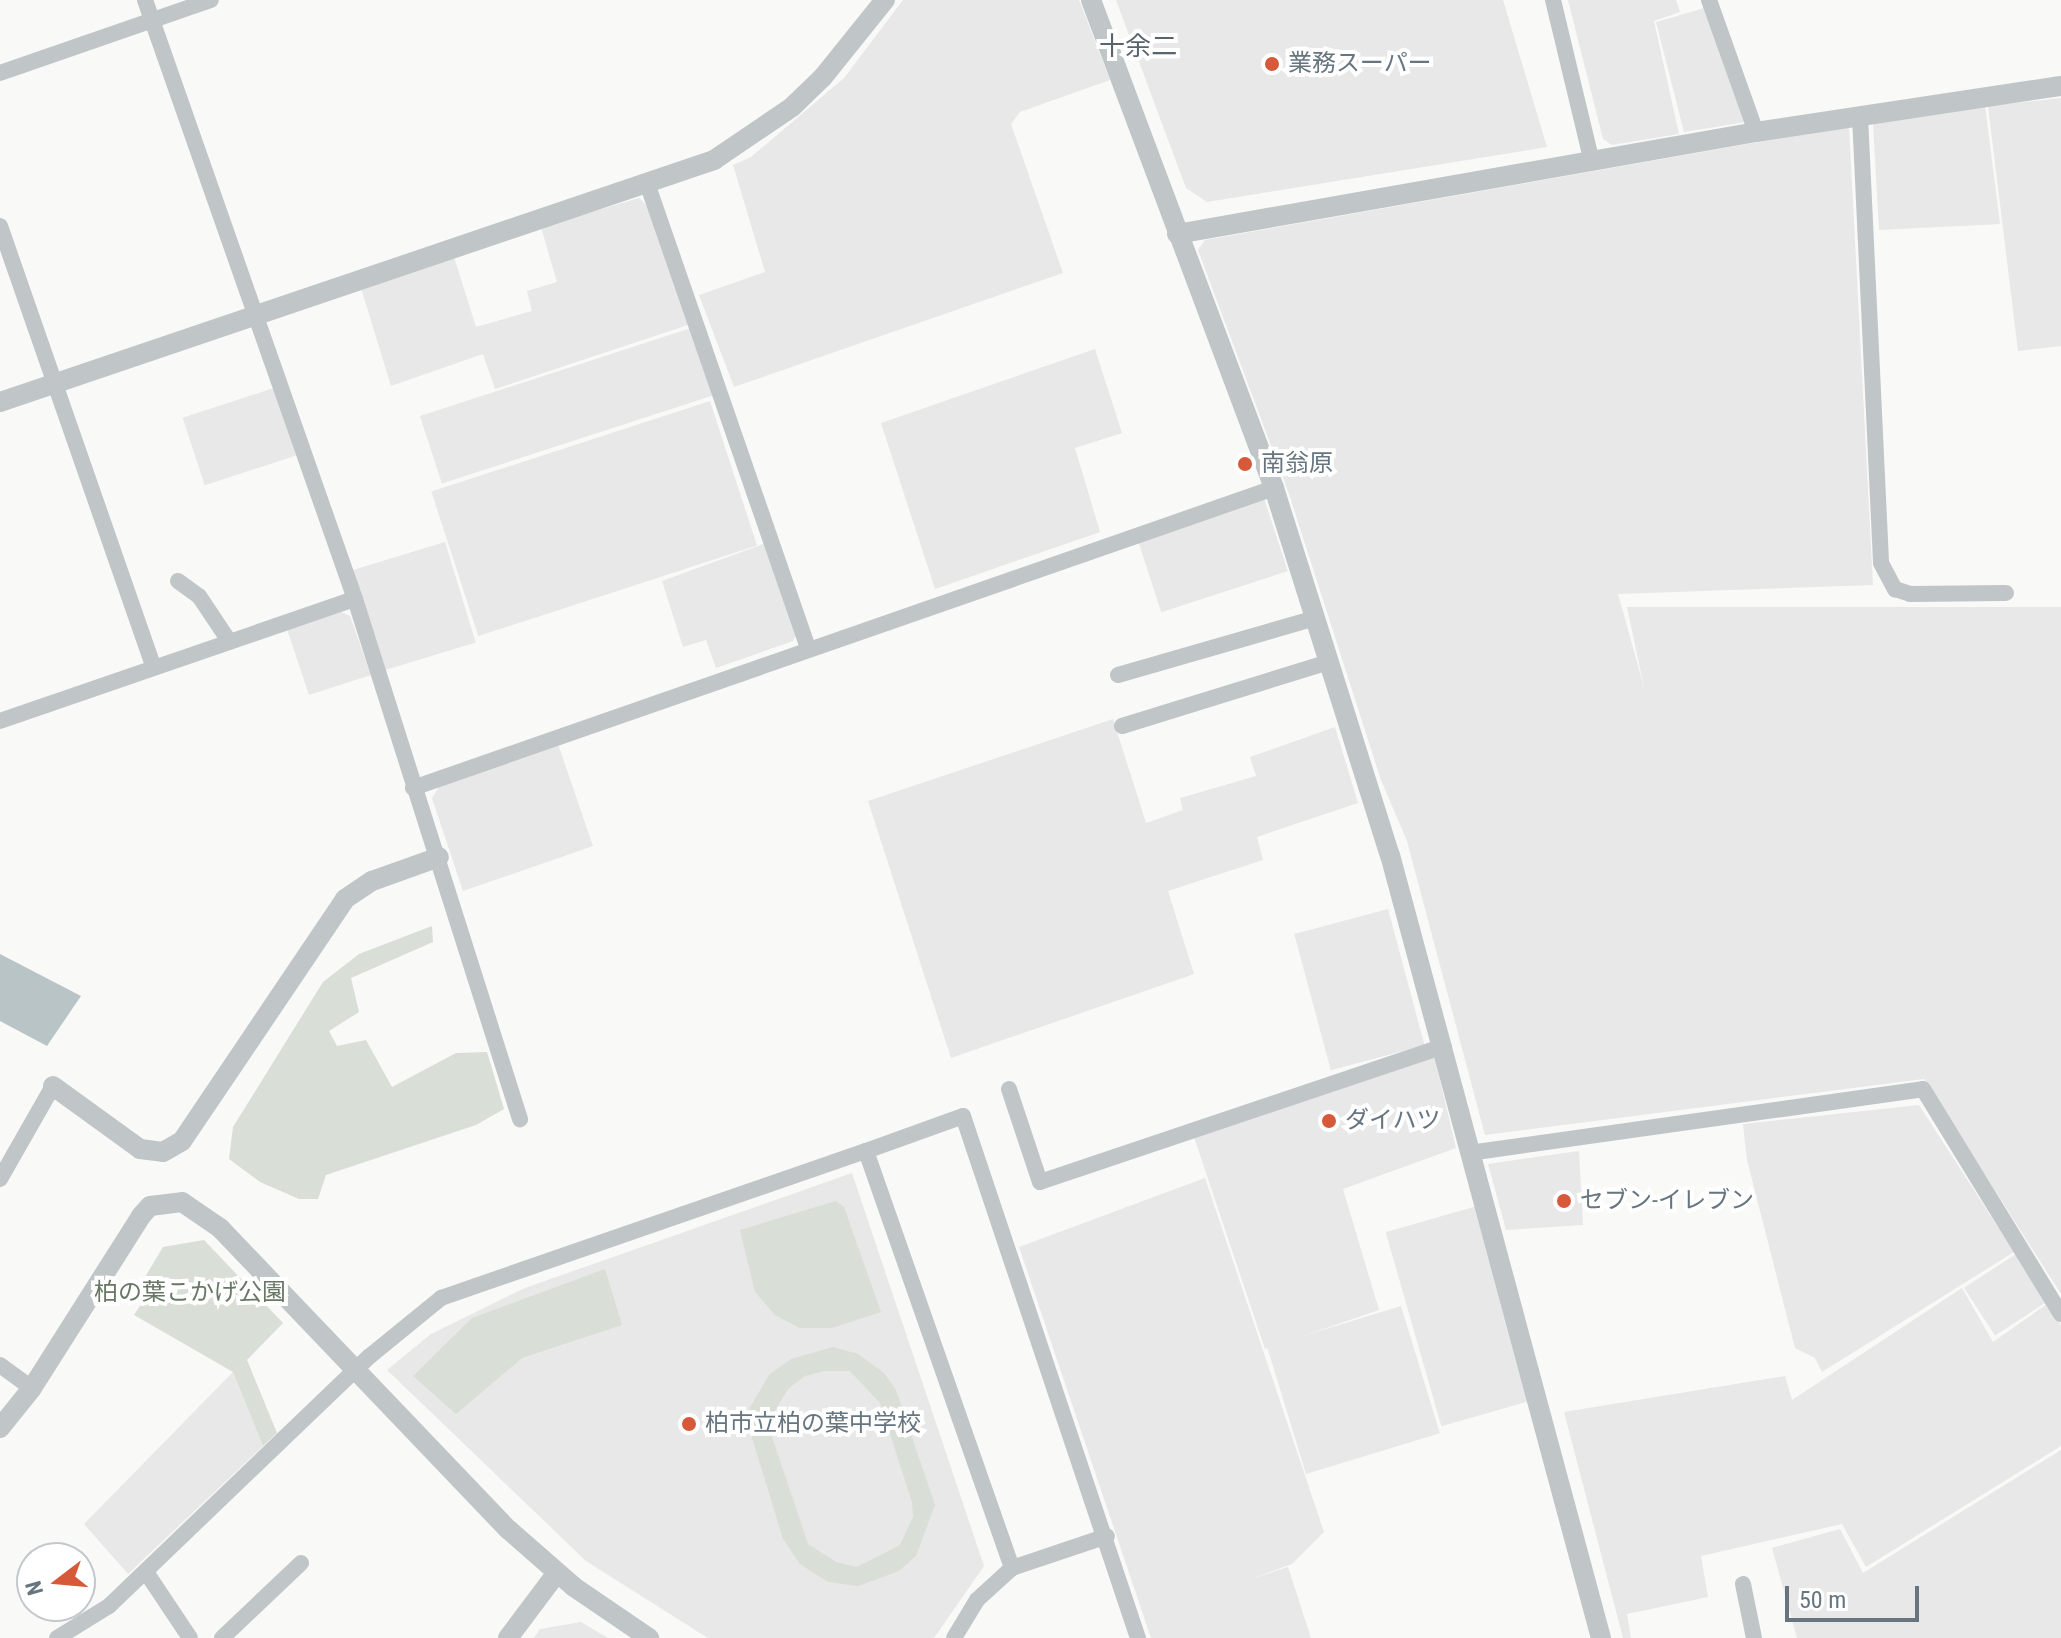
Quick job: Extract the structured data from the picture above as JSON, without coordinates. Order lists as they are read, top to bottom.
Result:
{
  "districts": ["十余二"],
  "parks": ["柏の葉こかげ公園"],
  "places": [
    "業務スーパー",
    "南翁原",
    "ダイハツ",
    "セブン-イレブン",
    "柏市立柏の葉中学校"
  ],
  "scale_bar": "50 m",
  "north": "left"
}
